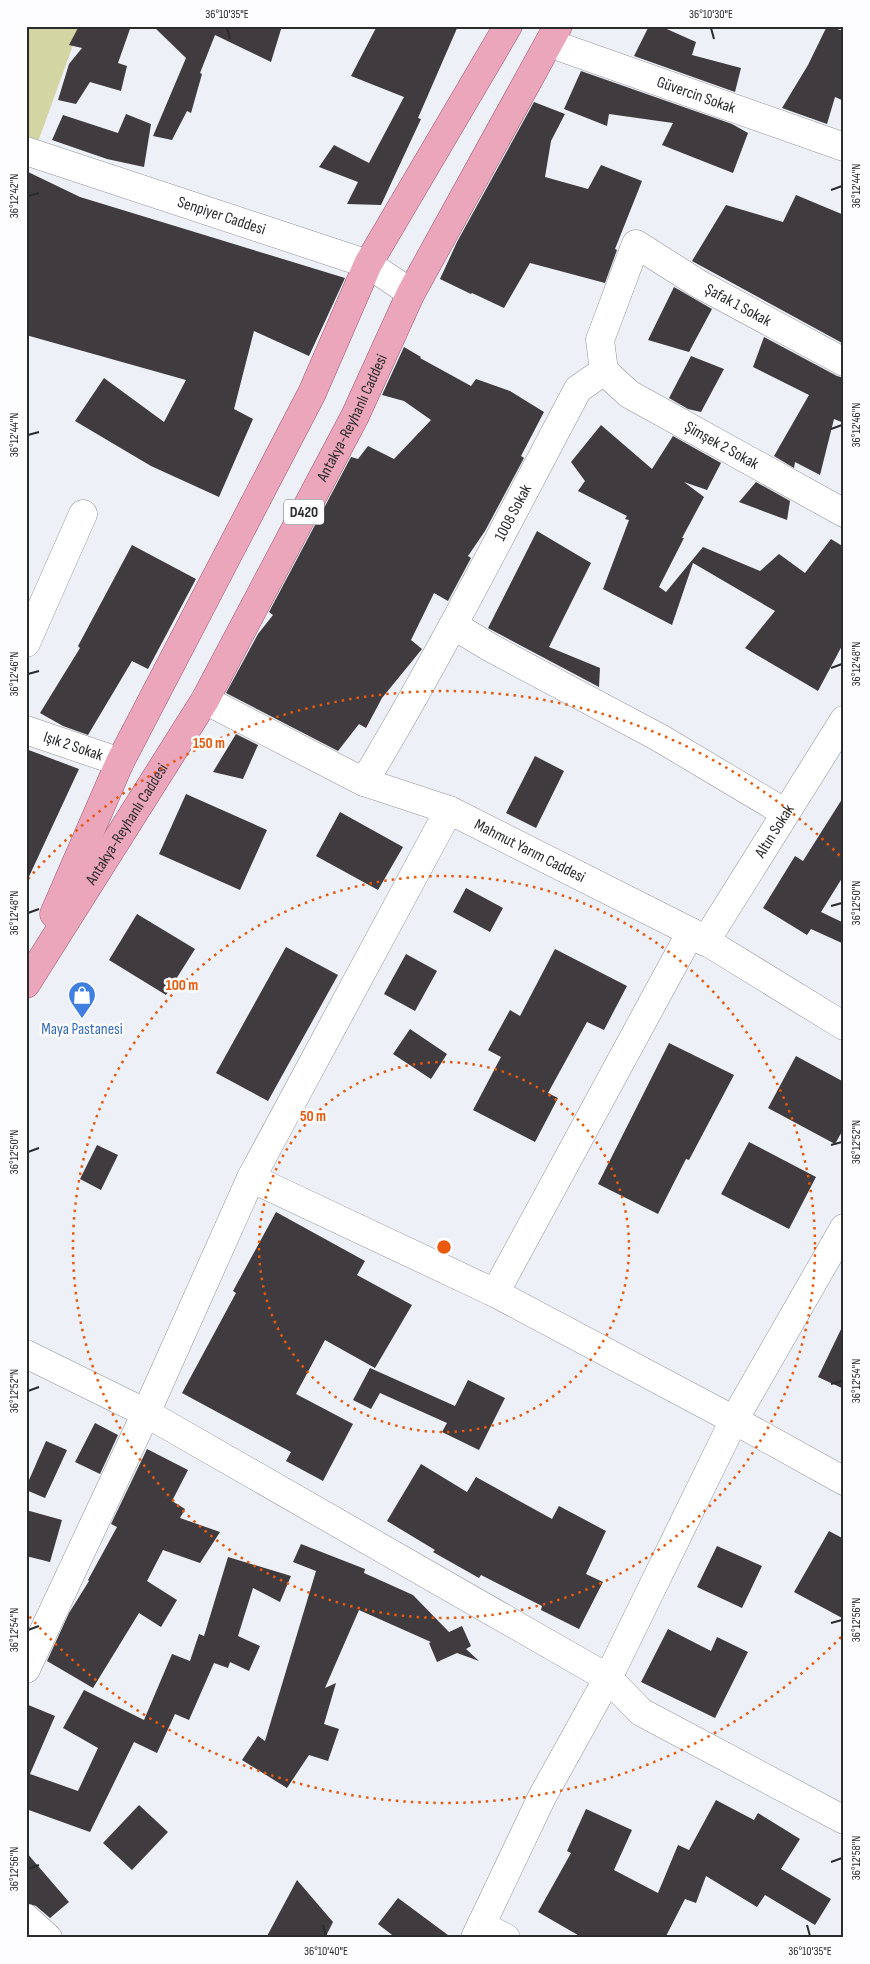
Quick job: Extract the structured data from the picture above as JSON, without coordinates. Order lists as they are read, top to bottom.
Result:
{
  "streets": {
    "main road": ["Antakya-Reyhanlı Caddesi", "D420"],
    "street": [
      "Güvercin Sokak",
      "Senpiyer Caddesi",
      "Şafak 1 Sokak",
      "Şimşek 2 Sokak",
      "1008 Sokak",
      "Işık 2 Sokak",
      "Altın Sokak",
      "Mahmut Yarım Caddesi"
    ]
  },
  "crossings": [
    ["Güvercin Sokak", "Antakya-Reyhanlı Caddesi"],
    ["Senpiyer Caddesi", "Antakya-Reyhanlı Caddesi"],
    ["Şafak 1 Sokak", "Şimşek 2 Sokak"],
    ["Şafak 1 Sokak", "1008 Sokak"],
    ["Antakya-Reyhanlı Caddesi", "Işık 2 Sokak"],
    ["Antakya-Reyhanlı Caddesi", "Mahmut Yarım Caddesi"],
    ["Şimşek 2 Sokak", "1008 Sokak"],
    ["1008 Sokak", "Mahmut Yarım Caddesi"],
    ["Altın Sokak", "Mahmut Yarım Caddesi"]
  ],
  "places": {
    "shop": ["Maya Pastanesi"]
  },
  "coordinates": [
    "36°10'35\"E",
    "36°10'30\"E",
    "36°12'44\"N",
    "36°12'42\"N",
    "36°12'46\"N",
    "36°12'48\"N",
    "36°12'50\"N",
    "36°12'52\"N",
    "36°12'54\"N",
    "36°12'56\"N",
    "36°12'58\"N",
    "36°10'40\"E"
  ],
  "rings": ["150 m", "100 m", "50 m"]
}
